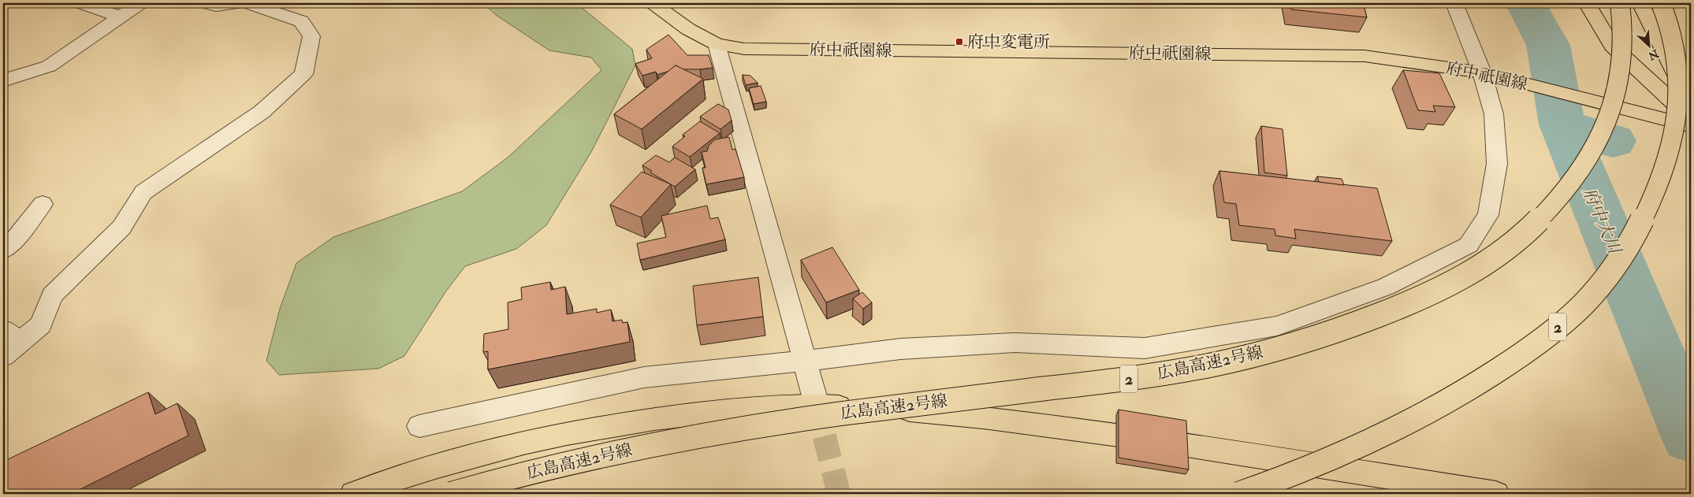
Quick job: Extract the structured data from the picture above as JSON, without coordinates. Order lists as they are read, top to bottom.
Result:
{
  "streets": {
    "main road": ["府中祇園線", "2", "広島高速2号線"]
  },
  "water": ["府中大川"],
  "places": {
    "transit": ["府中変電所"]
  },
  "north": "bottom right"
}
